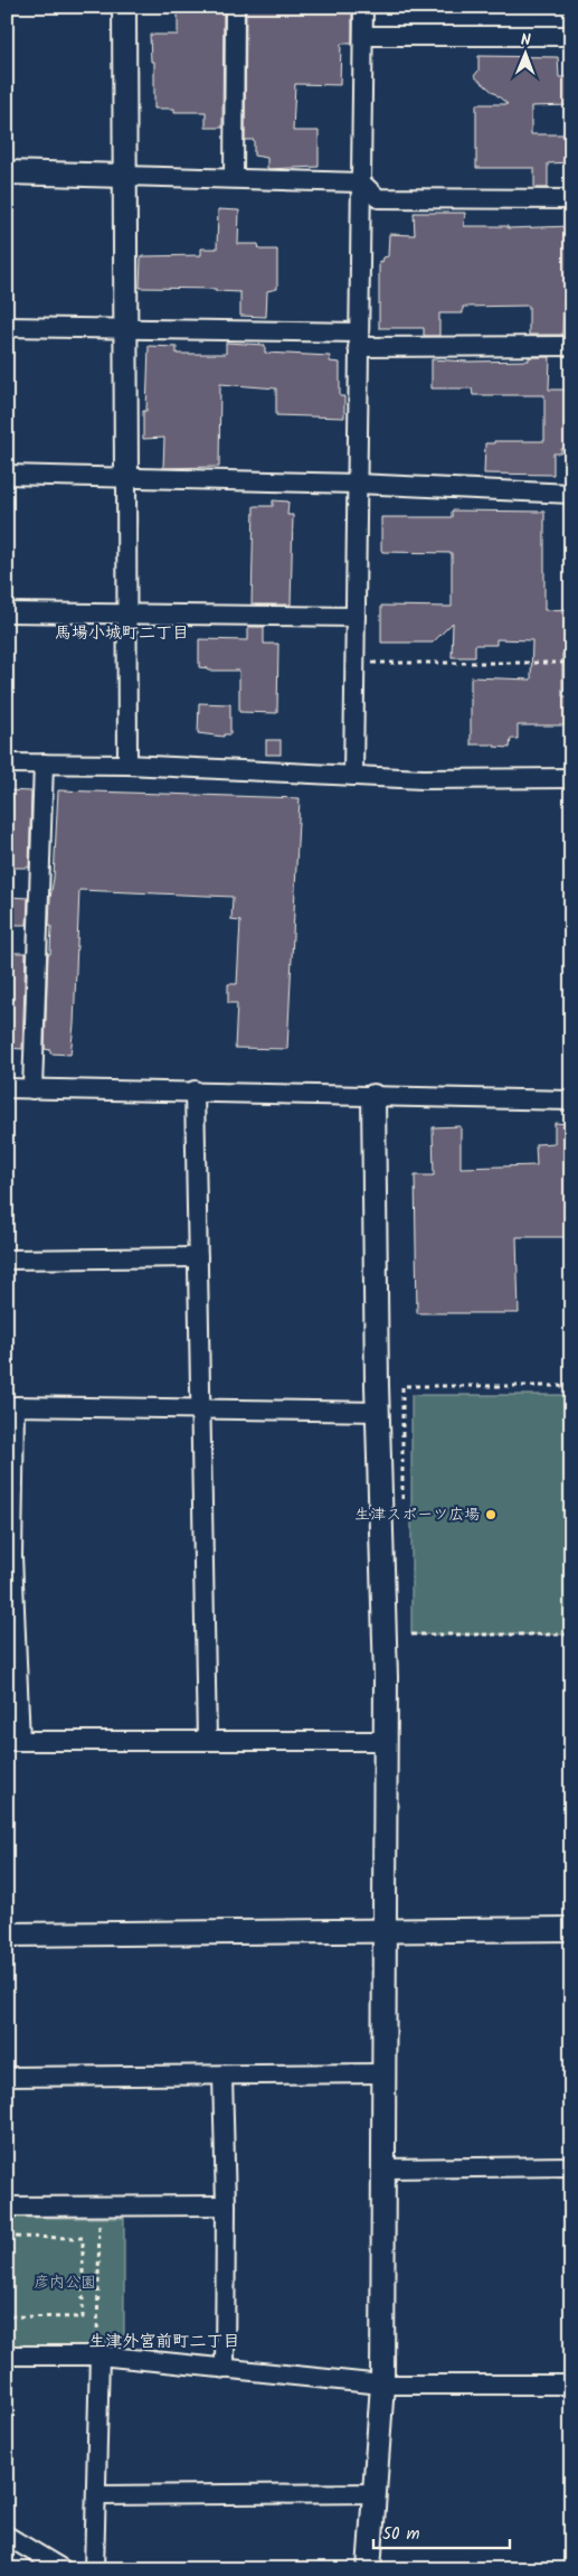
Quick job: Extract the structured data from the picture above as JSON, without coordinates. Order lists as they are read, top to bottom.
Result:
{
  "districts": ["馬場小城町二丁目", "生津外宮前町二丁目"],
  "parks": ["彦内公園"],
  "places": ["生津スポーツ広場"],
  "scale_bar": "50 m",
  "north": "top"
}
